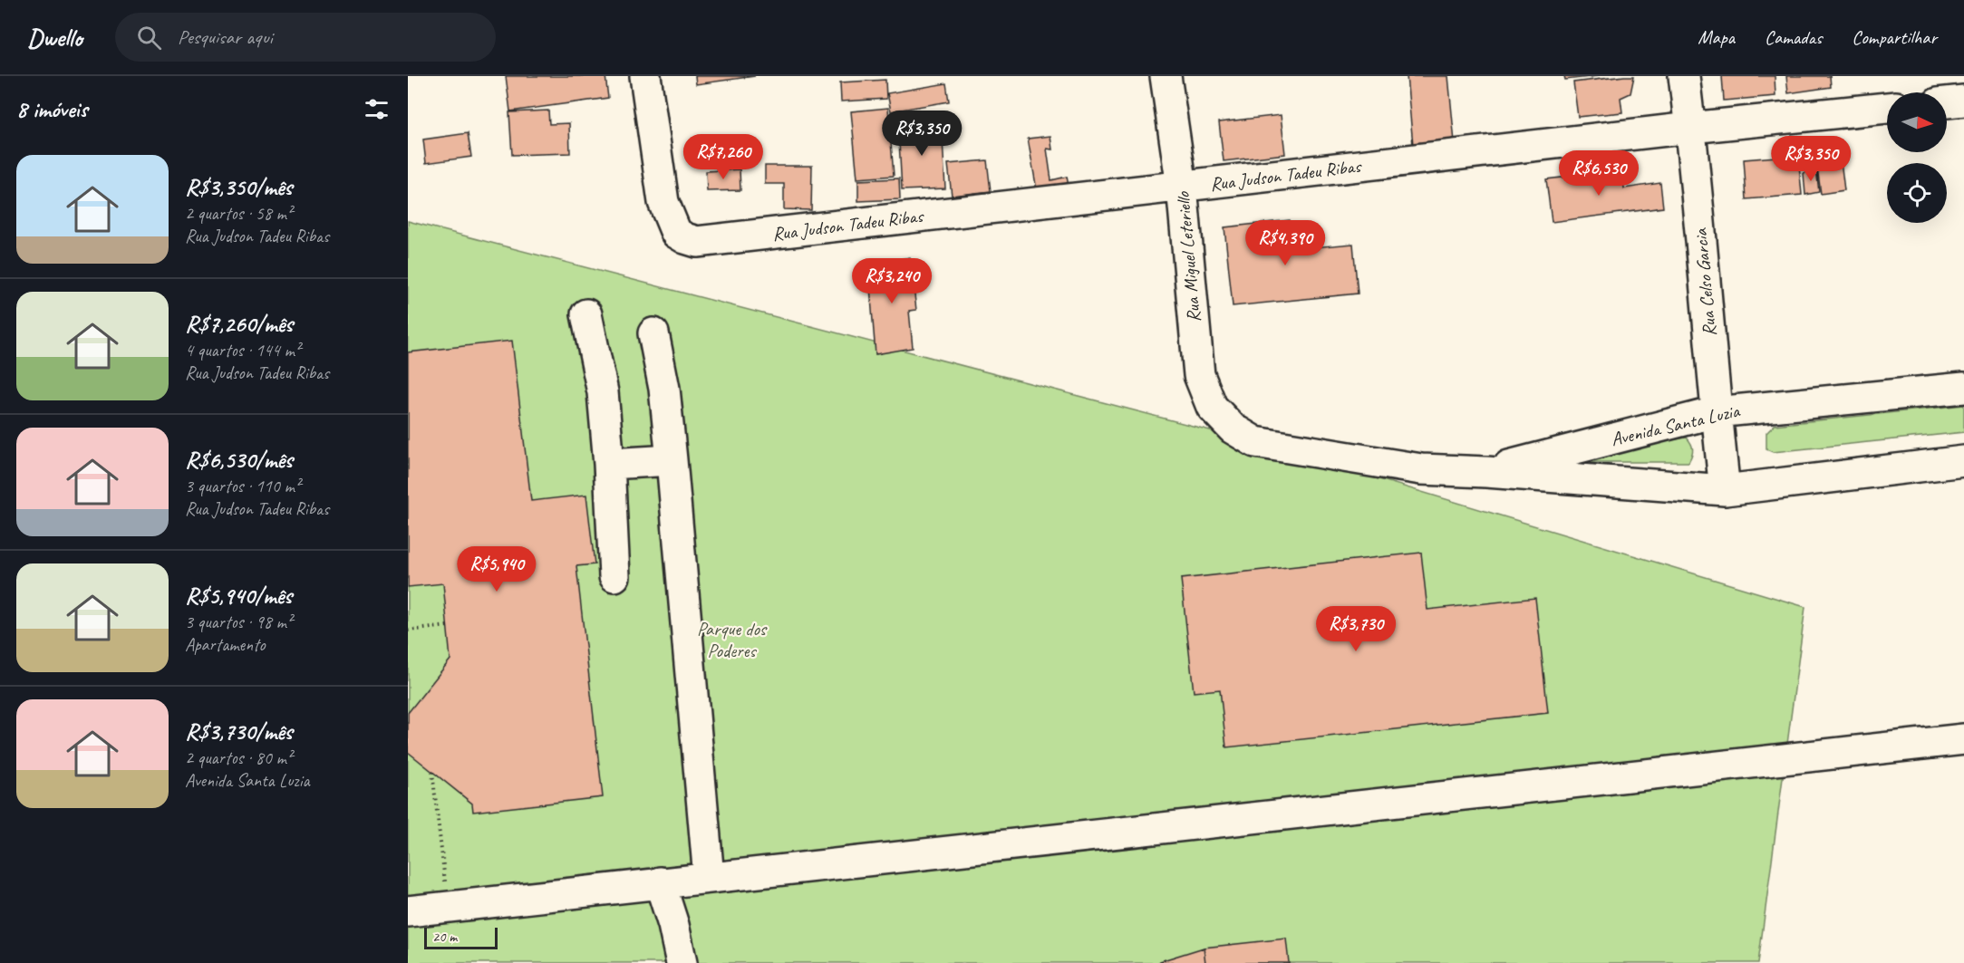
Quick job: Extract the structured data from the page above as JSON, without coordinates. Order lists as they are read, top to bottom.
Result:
{
  "streets": {
    "street": [
      "Rua Judson Tadeu Ribas",
      "Rua Miguel Leteriello",
      "Rua Celso Garcia",
      "Avenida Santa Luzia"
    ]
  },
  "crossings": [
    ["Rua Judson Tadeu Ribas", "Rua Miguel Leteriello"],
    ["Rua Judson Tadeu Ribas", "Rua Celso Garcia"],
    ["Rua Miguel Leteriello", "Avenida Santa Luzia"],
    ["Rua Celso Garcia", "Avenida Santa Luzia"]
  ],
  "parks": ["Parque dos Poderes"],
  "scale_bar": "20 m",
  "north": "right",
  "page": {
    "header": "Dwello",
    "search": "Pesquisar aqui",
    "nav": ["Mapa", "Camadas", "Compartilhar"],
    "heading": "8 imóveis",
    "price": [
      "R$3,350",
      "R$7,260",
      "R$3,350",
      "R$6,530",
      "R$4,390",
      "R$3,240",
      "R$5,940",
      "R$3,730"
    ],
    "list": [
      {
        "name": "R$3,350/mês",
        "note": "2 quartos · 58 m² · Rua Judson Tadeu Ribas"
      },
      {
        "name": "R$7,260/mês",
        "note": "4 quartos · 144 m² · Rua Judson Tadeu Ribas"
      },
      {
        "name": "R$6,530/mês",
        "note": "3 quartos · 110 m² · Rua Judson Tadeu Ribas"
      },
      {
        "name": "R$5,940/mês",
        "note": "3 quartos · 98 m² · Apartamento"
      },
      {
        "name": "R$3,730/mês",
        "note": "2 quartos · 80 m² · Avenida Santa Luzia"
      }
    ],
    "scale": "20 m"
  }
}
